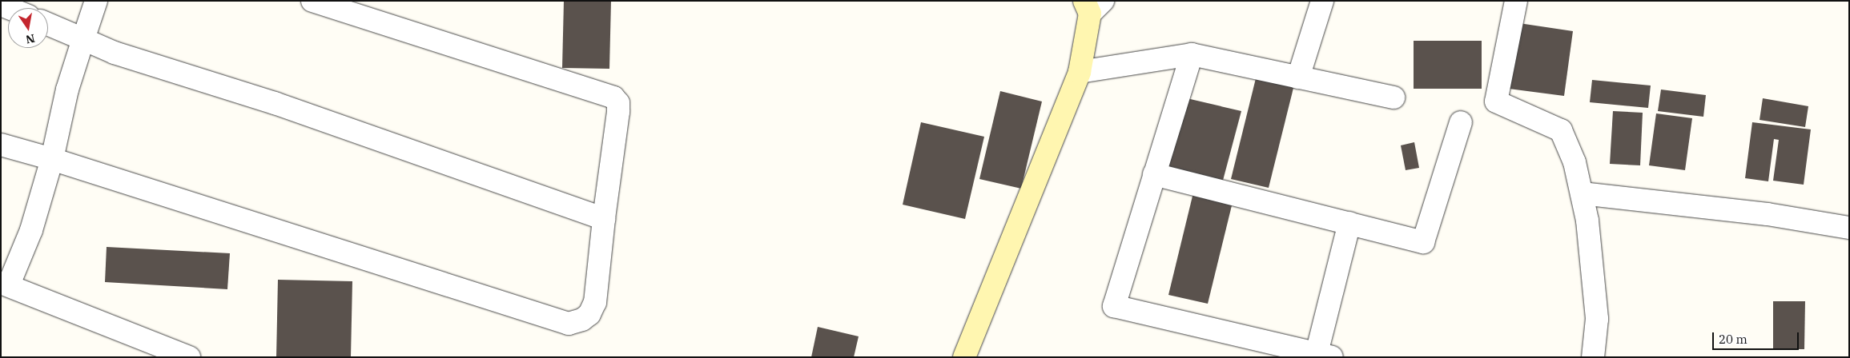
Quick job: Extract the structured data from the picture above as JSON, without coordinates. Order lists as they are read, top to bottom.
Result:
{
  "scale_bar": "20 m",
  "north": "bottom"
}
